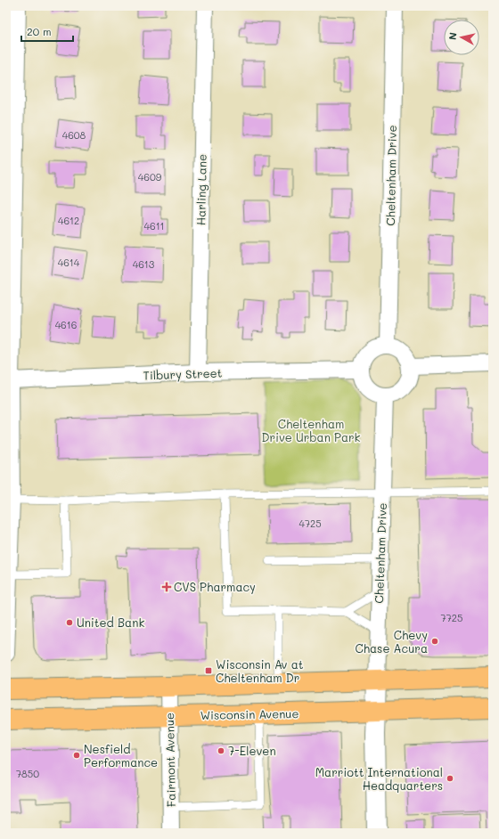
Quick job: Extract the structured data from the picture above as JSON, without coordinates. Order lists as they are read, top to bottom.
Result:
{
  "streets": {
    "main road": ["Wisconsin Avenue"],
    "street": [
      "Cheltenham Drive",
      "Harling Lane",
      "Tilbury Street",
      "Fairmont Avenue"
    ]
  },
  "crossings": [
    ["Cheltenham Drive", "Tilbury Street"],
    ["Cheltenham Drive", "Wisconsin Avenue"],
    ["Harling Lane", "Tilbury Street"],
    ["Wisconsin Avenue", "Fairmont Avenue"]
  ],
  "parks": ["Cheltenham Drive Urban Park"],
  "places": {
    "health": ["CVS Pharmacy"],
    "other": [
      "United Bank",
      "Chevy Chase Acura",
      "7-Eleven",
      "Nesfield Performance",
      "Marriott International Headquarters"
    ],
    "transit": ["Wisconsin Av at Cheltenham Dr"]
  },
  "house_numbers": [
    "4608",
    "4609",
    "4612",
    "4611",
    "4614",
    "4613",
    "4616",
    "4725",
    "7725",
    "7850"
  ],
  "scale_bar": "20 m",
  "north": "left"
}
